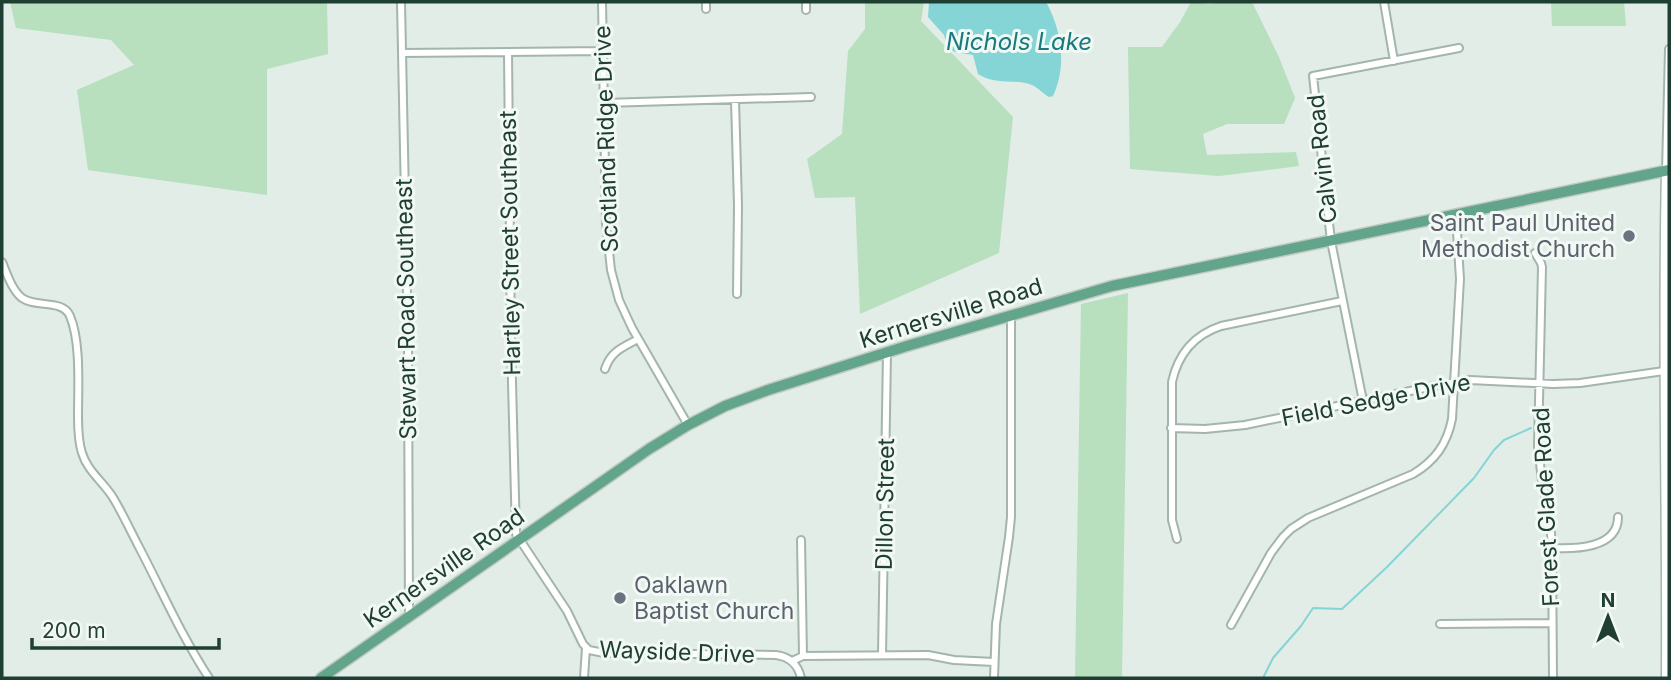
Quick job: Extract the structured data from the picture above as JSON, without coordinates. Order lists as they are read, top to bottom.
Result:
{
  "streets": {
    "main road": ["Kernersville Road"],
    "street": [
      "Scotland Ridge Drive",
      "Calvin Road",
      "Hartley Street Southeast",
      "Stewart Road Southeast",
      "Field Sedge Drive",
      "Dillon Street",
      "Forest Glade Road",
      "Wayside Drive"
    ]
  },
  "crossings": [
    ["Scotland Ridge Drive", "Kernersville Road"],
    ["Calvin Road", "Kernersville Road"],
    ["Calvin Road", "Field Sedge Drive"],
    ["Hartley Street Southeast", "Kernersville Road"],
    ["Hartley Street Southeast", "Wayside Drive"],
    ["Stewart Road Southeast", "Kernersville Road"],
    ["Kernersville Road", "Dillon Street"],
    ["Kernersville Road", "Wayside Drive"],
    ["Field Sedge Drive", "Forest Glade Road"]
  ],
  "water": ["Nichols Lake"],
  "places": ["Saint Paul United Methodist Church", "Oaklawn Baptist Church"],
  "scale_bar": "200 m",
  "north": "top"
}
